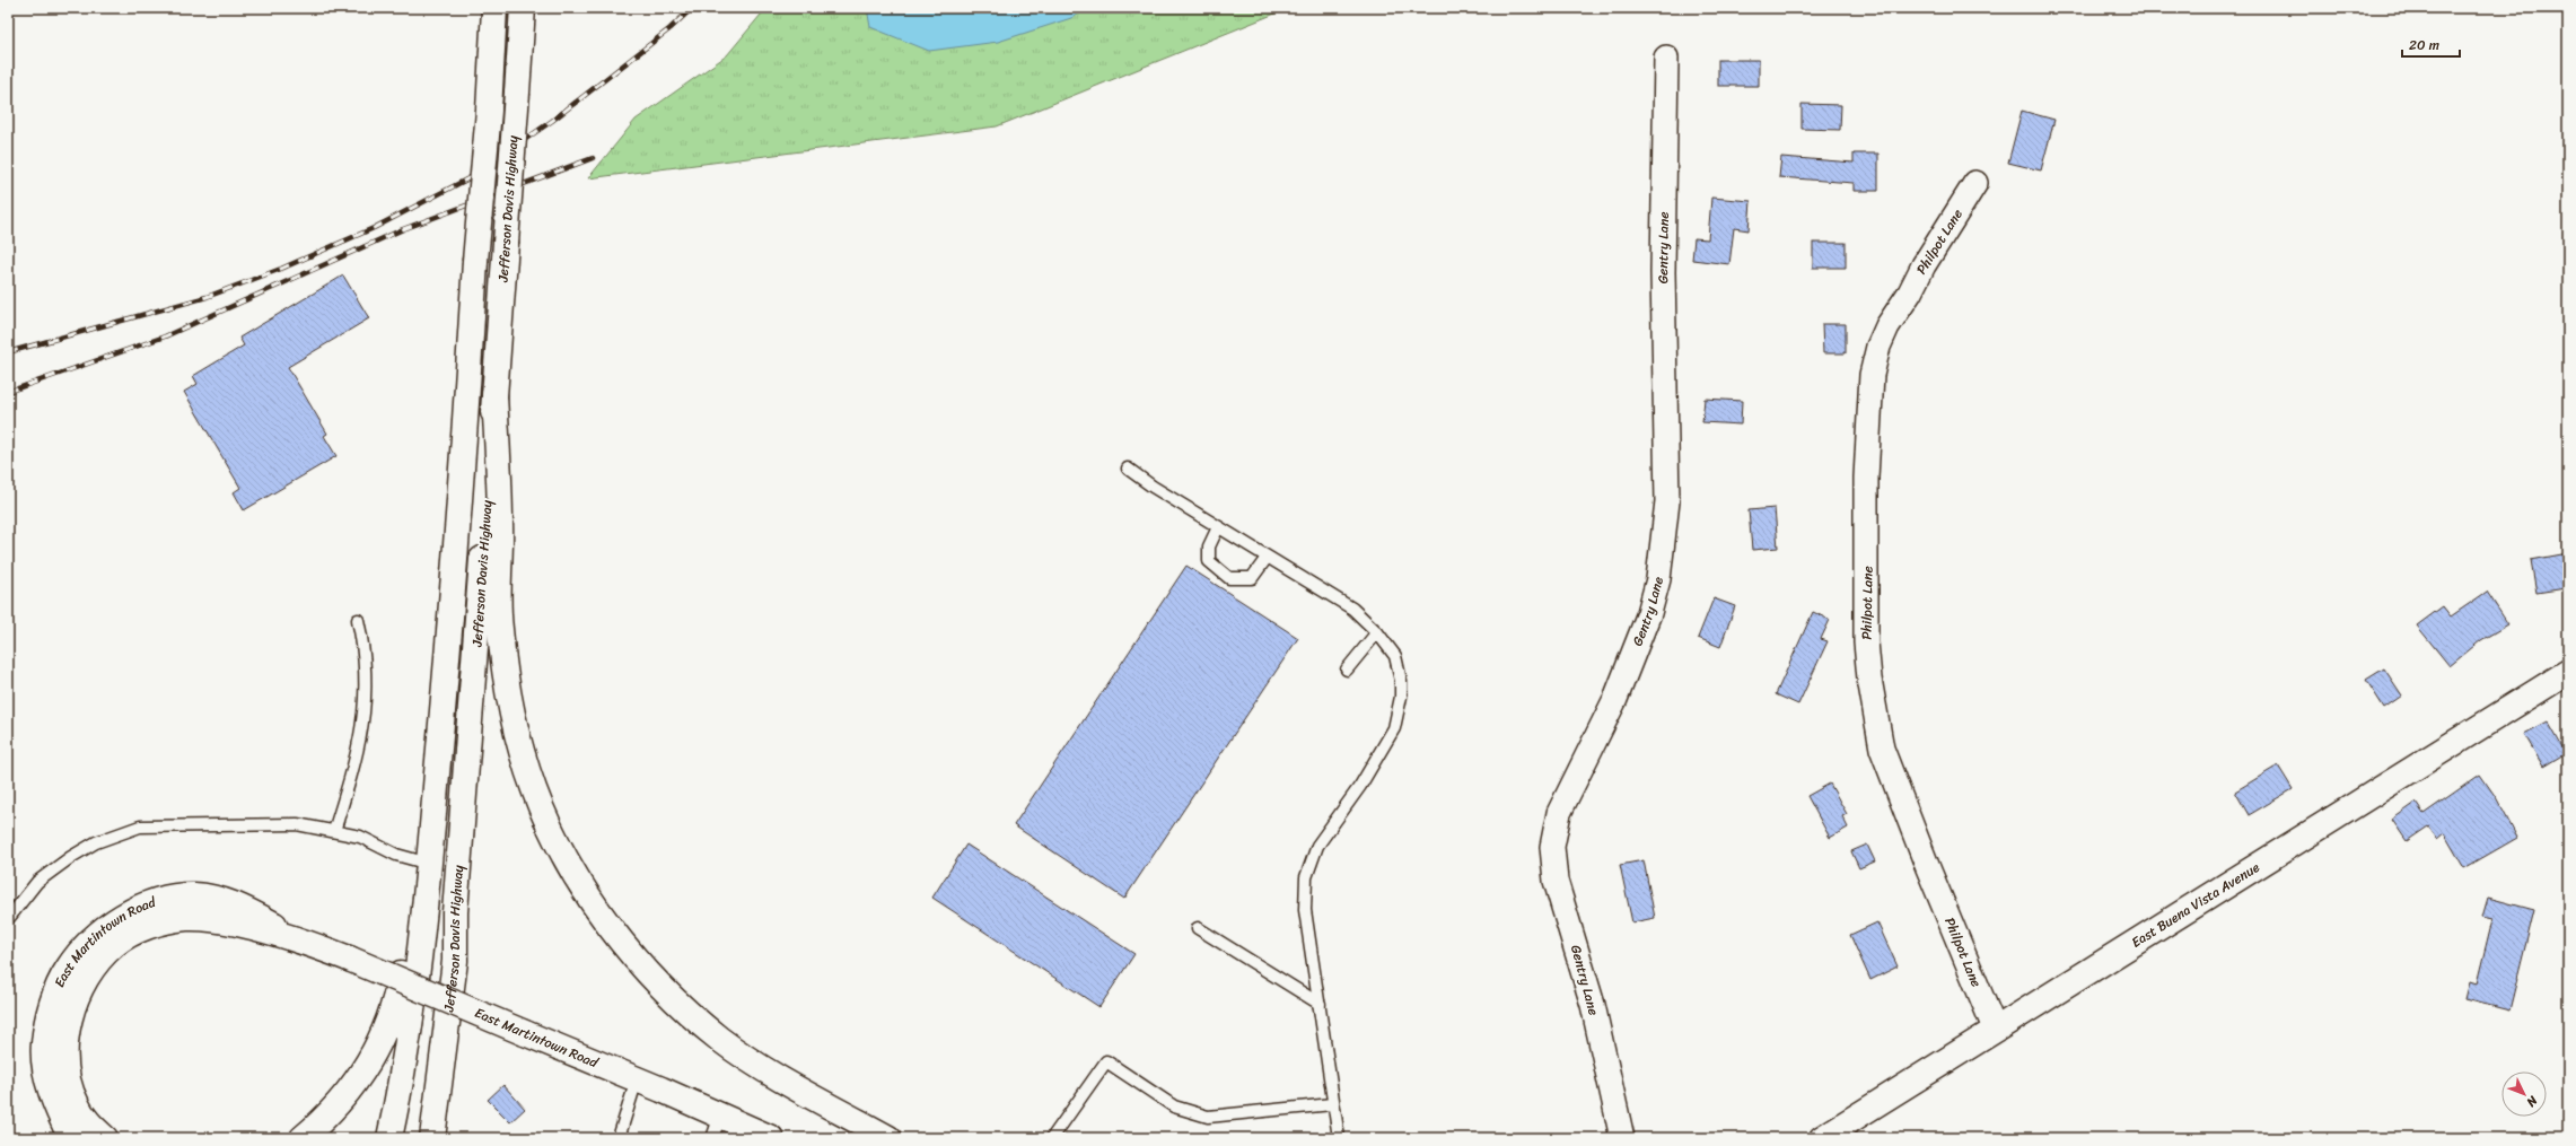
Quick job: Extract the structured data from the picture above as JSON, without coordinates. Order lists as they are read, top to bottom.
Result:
{
  "streets": {
    "main road": ["Jefferson Davis Highway", "East Buena Vista Avenue", "East Martintown Road"],
    "street": ["Philpot Lane", "Gentry Lane"]
  },
  "crossings": [
    ["Philpot Lane", "East Buena Vista Avenue"]
  ],
  "scale_bar": "20 m",
  "north": "bottom right"
}
